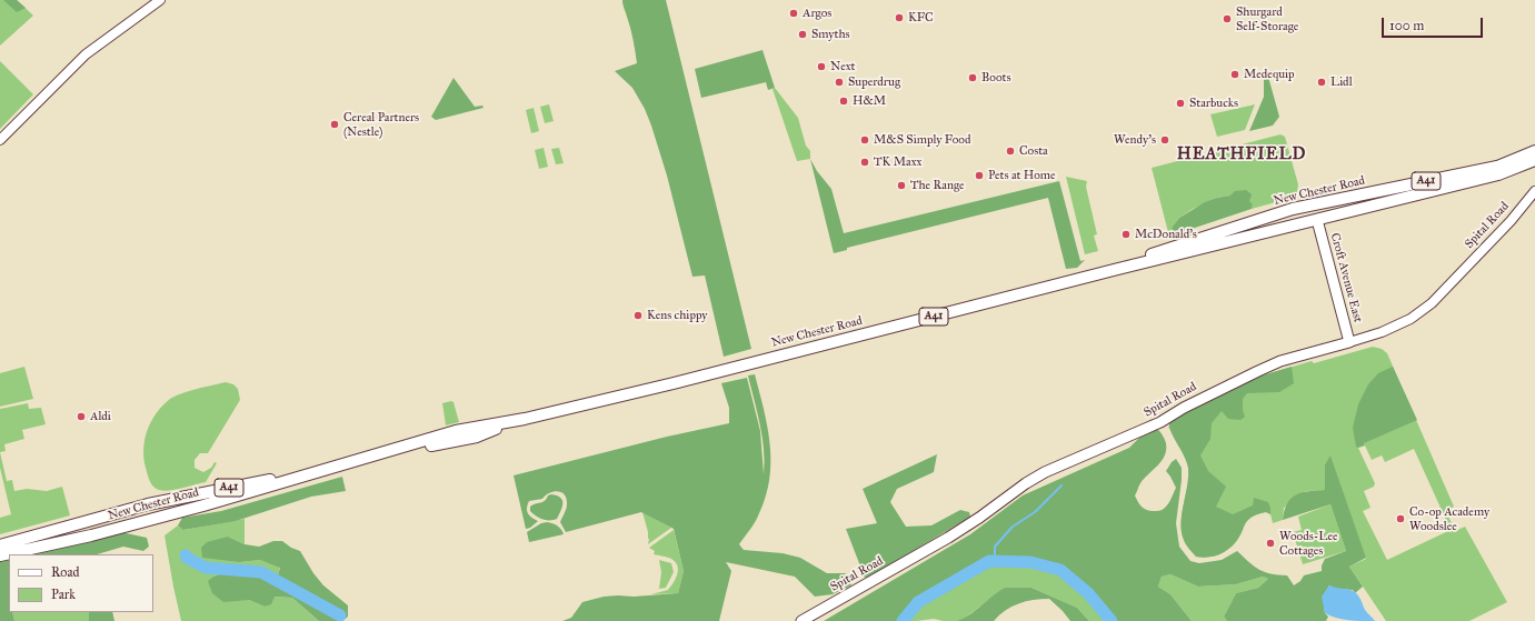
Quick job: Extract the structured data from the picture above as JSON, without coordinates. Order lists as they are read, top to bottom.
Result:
{
  "streets": {
    "highway": ["A41", "New Chester Road"],
    "main road": ["Spital Road", "Croft Avenue East"]
  },
  "crossings": [
    ["New Chester Road", "Croft Avenue East"],
    ["Spital Road", "Croft Avenue East"]
  ],
  "districts": ["HEATHFIELD"],
  "places": [
    "Argos",
    "KFC",
    "Shurgard Self-Storage",
    "Smyths",
    "Next",
    "Medequip",
    "Boots",
    "Superdrug",
    "Lidl",
    "H&M",
    "Starbucks",
    "Cereal Partners (Nestle)",
    "M&S Simply Food",
    "Wendy's",
    "Costa",
    "TK Maxx",
    "Pets at Home",
    "The Range",
    "McDonald's",
    "Kens chippy",
    "Aldi",
    "Co-op Academy Woodslee",
    "Woods-Lee Cottages"
  ],
  "legend": ["Road", "Park"],
  "scale_bar": "100 m"
}
